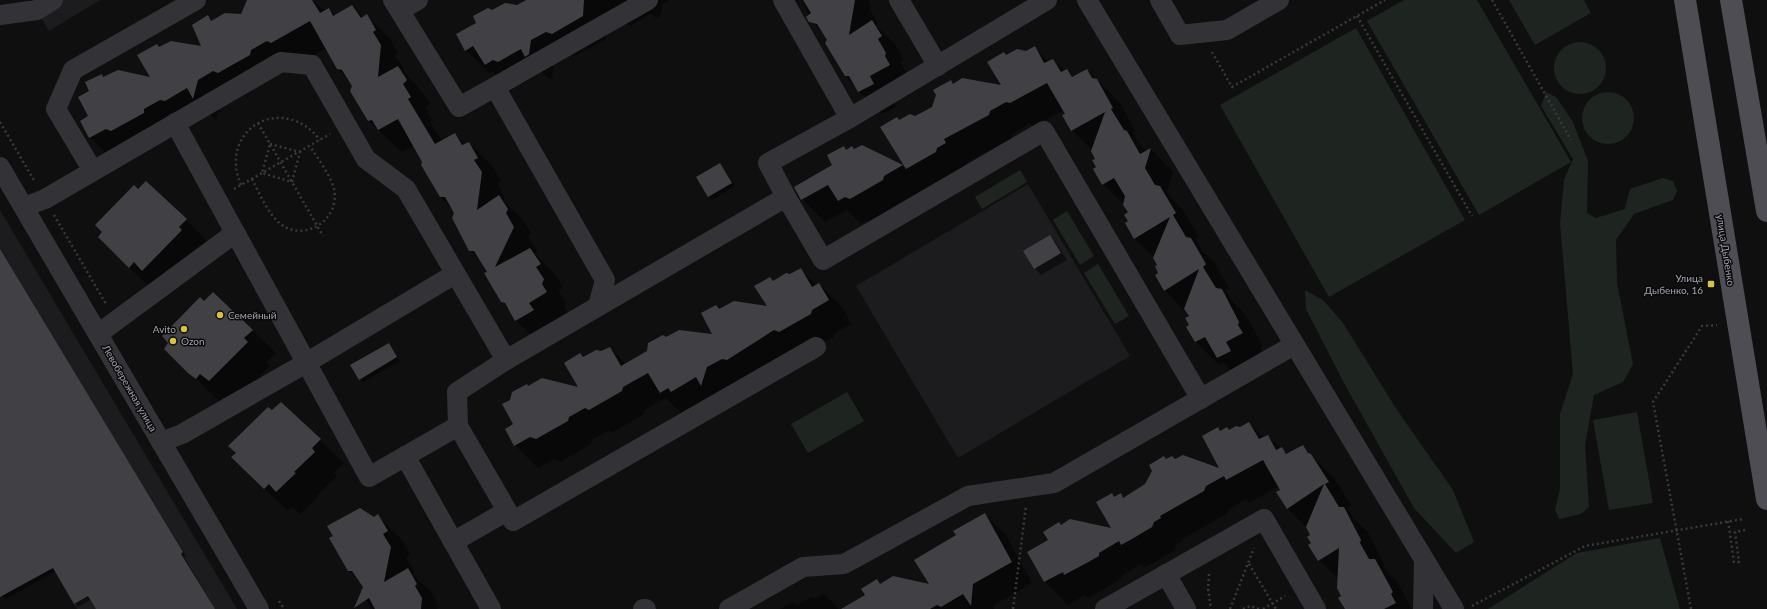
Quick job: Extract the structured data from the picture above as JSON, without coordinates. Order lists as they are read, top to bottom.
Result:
{
  "streets": {
    "main road": ["улица Дыбенко"],
    "street": ["Левобережная улица"]
  },
  "places": {
    "transit": ["Улица Дыбенко, 16"],
    "other": ["Семейный", "Avito", "Ozon"]
  }
}
